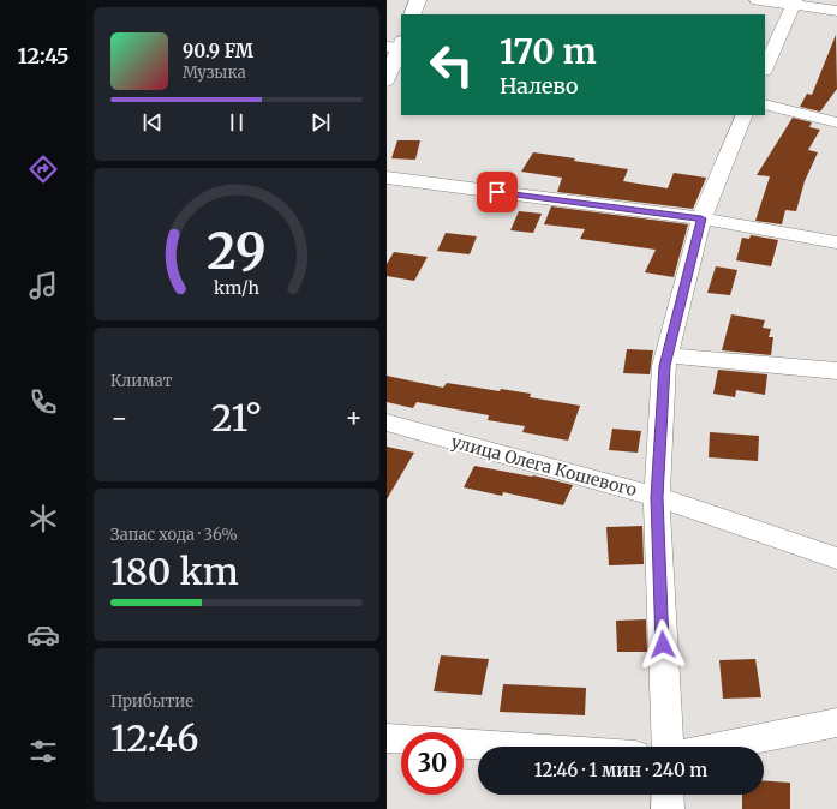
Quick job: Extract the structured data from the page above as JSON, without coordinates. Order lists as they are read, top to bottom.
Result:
{
  "streets": {
    "street": ["улица Олега Кошевого"]
  },
  "page": {
    "tabs": "12:45",
    "turn": ["170 m", "Налево"],
    "song": ["90.9 FM", "Музыка"],
    "tile": [
      "Климат",
      ["Запас хода · 36%", "180 km"],
      ["Прибытие", "12:46"]
    ],
    "heat": ["−", "21°", "+"],
    "limit": "30",
    "trip": "12:46 · 1 мин · 240 m",
    "gauge": ["29", "km/h"]
  }
}
